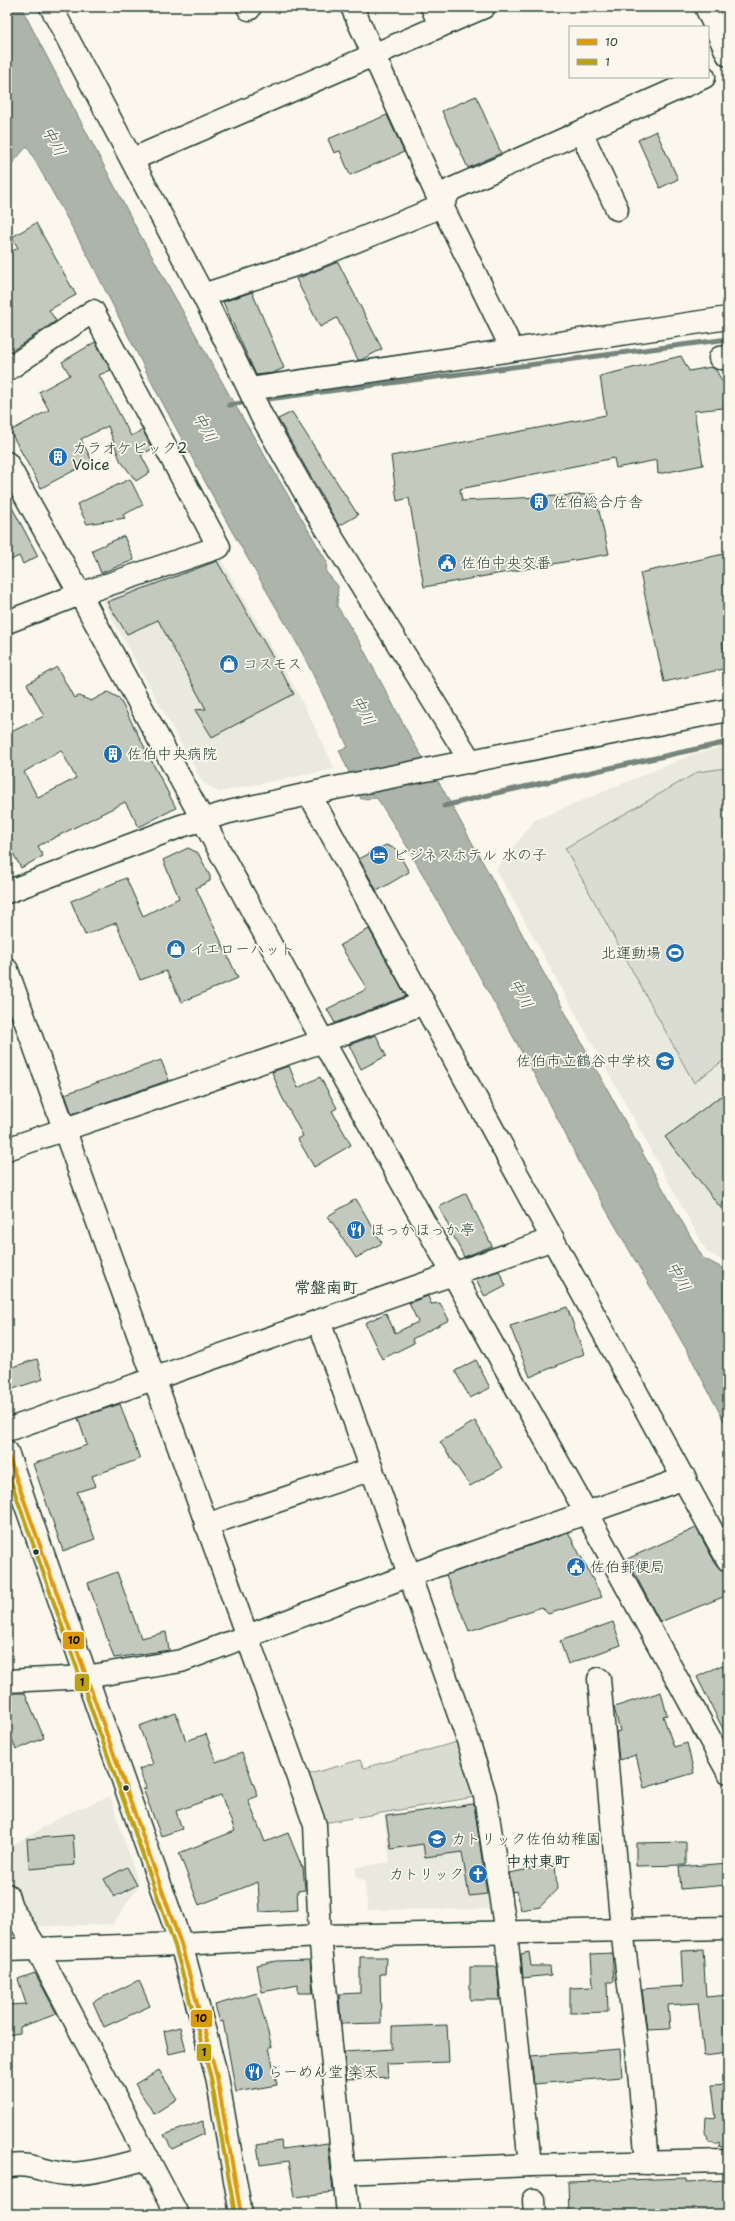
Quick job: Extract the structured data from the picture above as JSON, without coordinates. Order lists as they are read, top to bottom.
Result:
{
  "districts": ["常盤南町", "中村東町"],
  "water": ["中川"],
  "places": {
    "building": ["カラオケビック2 Voice", "佐伯総合庁舎", "佐伯中央病院"],
    "public building": ["佐伯中央交番", "佐伯郵便局"],
    "shop": ["コスモス", "イエローハット"],
    "hotel": ["ビジネスホテル 水の子"],
    "sports": ["北運動場"],
    "school or university": ["佐伯市立鶴谷中学校", "カトリック佐伯幼稚園"],
    "restaurant": ["ほっかほっか亭", "らーめん堂 楽天"],
    "church": ["カトリック"]
  },
  "lines": ["transit line 10", "transit line 1"],
  "legend": ["10", "1"]
}
